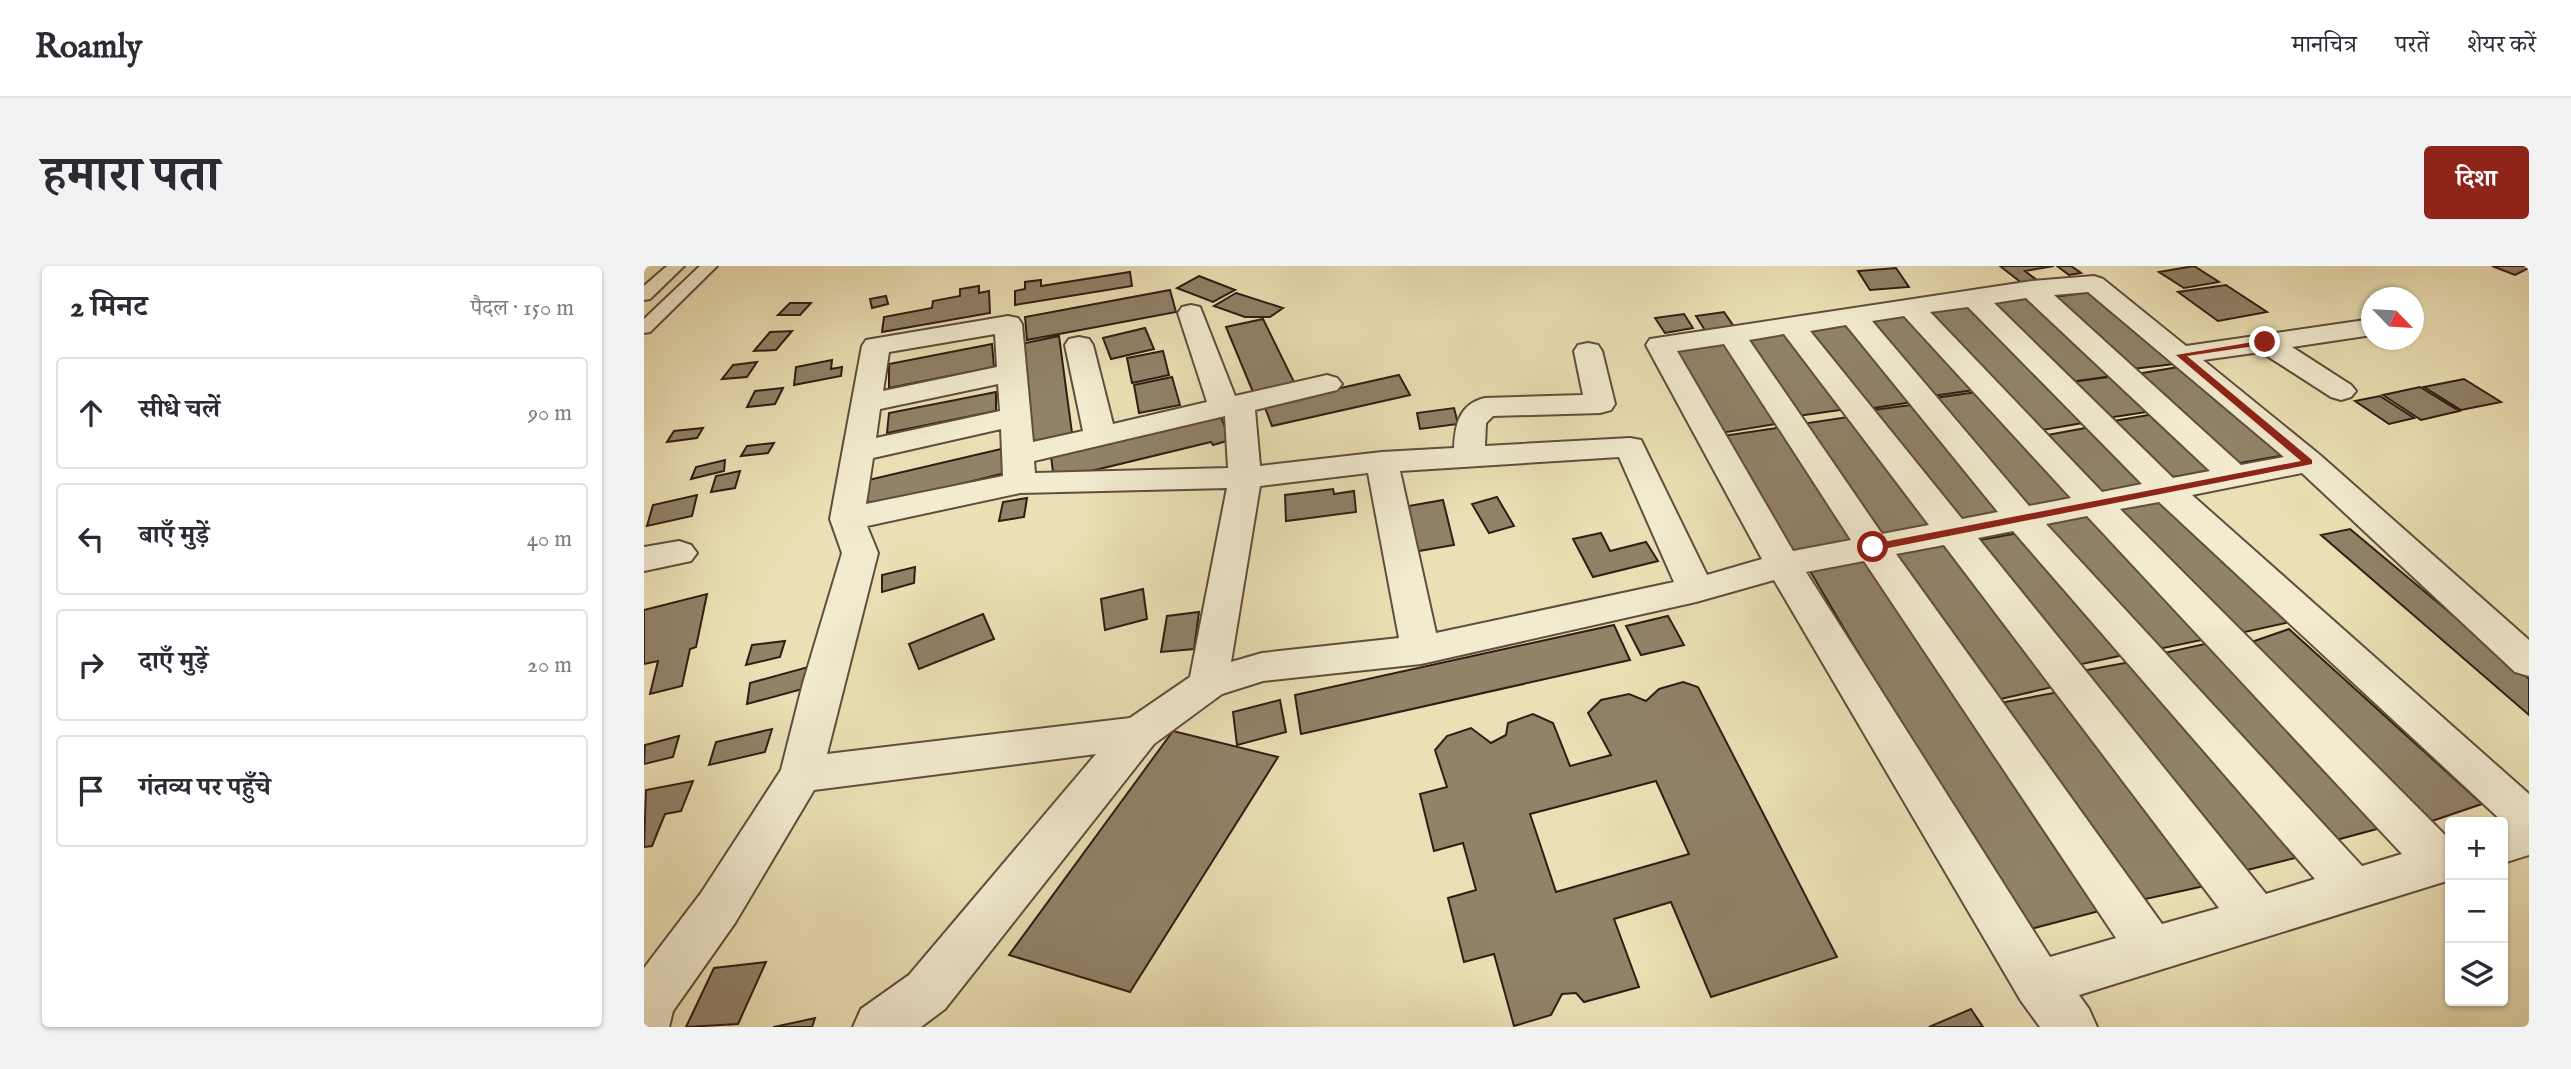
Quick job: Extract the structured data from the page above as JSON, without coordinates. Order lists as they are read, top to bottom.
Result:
{
  "north": "bottom right",
  "page": {
    "header": "Roamly",
    "nav": ["मानचित्र", "परतें", "शेयर करें"],
    "title": "हमारा पता",
    "buttons": "दिशा",
    "heading": ["2 मिनट", "पैदल · 150 m"],
    "list": [
      ["सीधे चलें", "90 m"],
      ["बाएँ मुड़ें", "40 m"],
      ["दाएँ मुड़ें", "20 m"],
      "गंतव्य पर पहुँचे"
    ],
    "map_buttons": ["+", "−"]
  }
}
